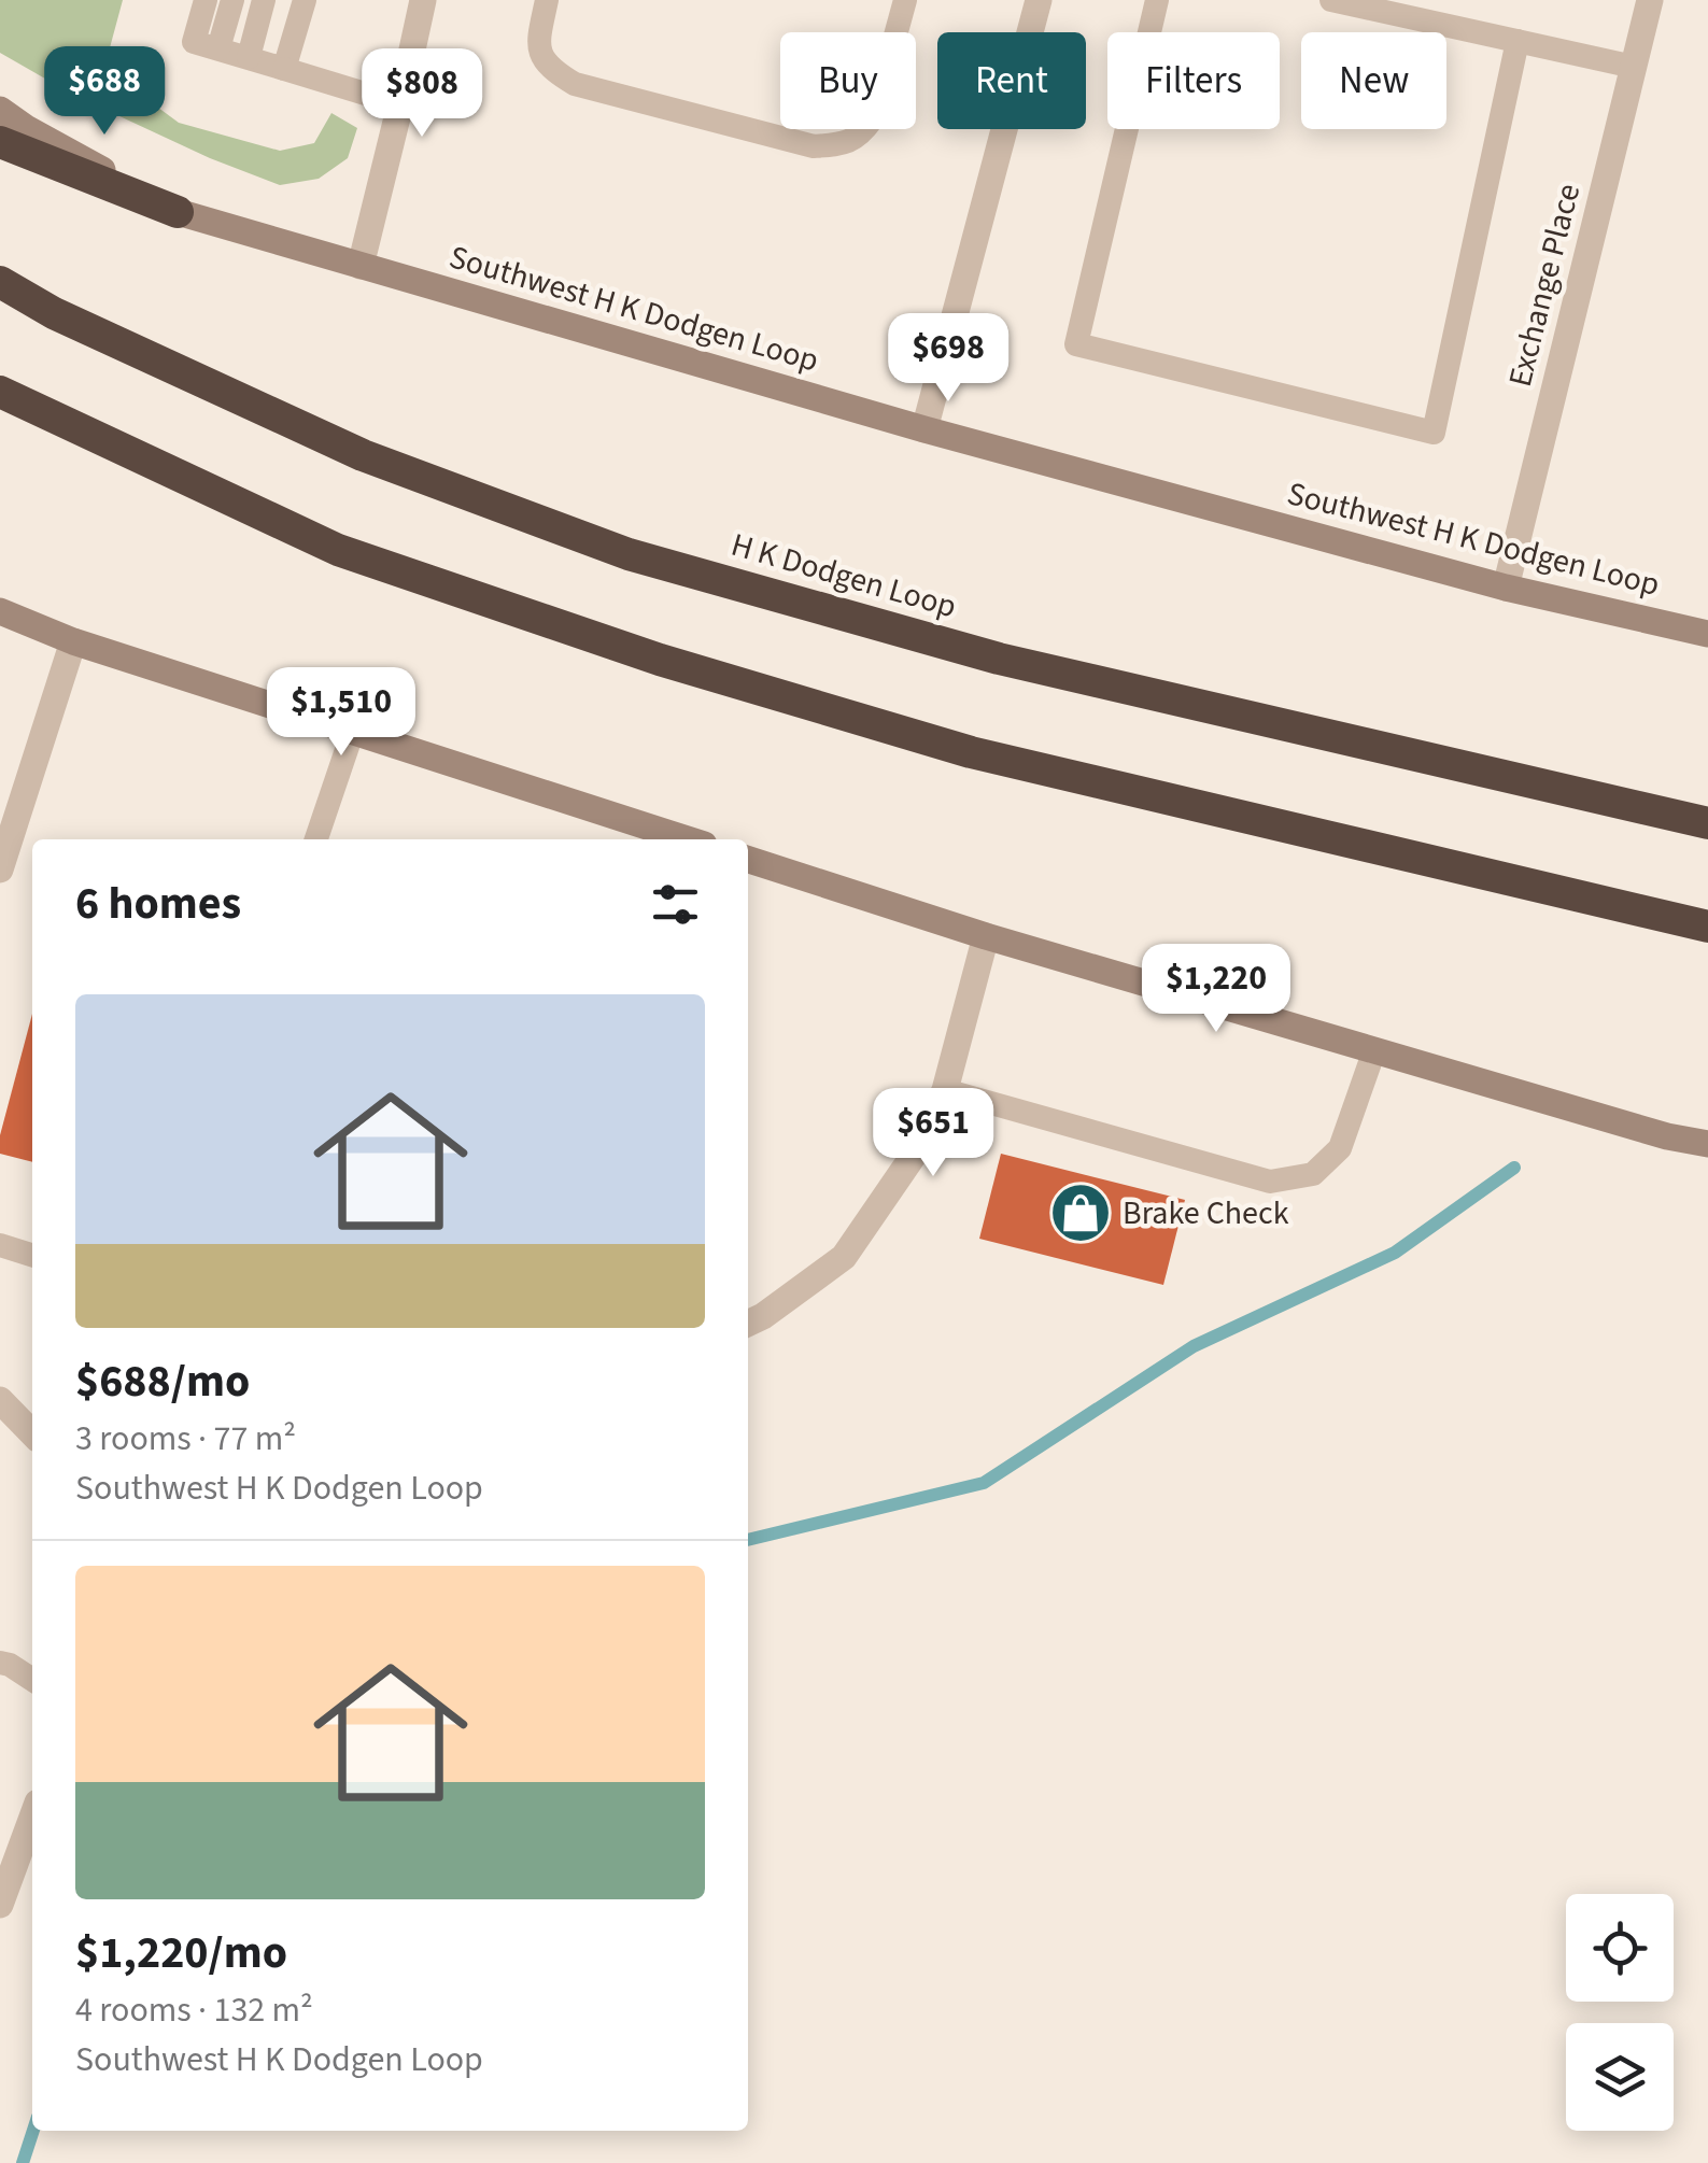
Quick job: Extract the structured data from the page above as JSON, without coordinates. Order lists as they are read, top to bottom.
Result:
{
  "streets": {
    "highway": ["H K Dodgen Loop"],
    "main road": ["Southwest H K Dodgen Loop"],
    "street": ["Exchange Place"]
  },
  "crossings": [
    ["Exchange Place", "Southwest H K Dodgen Loop"]
  ],
  "places": {
    "shop": ["Brake Check"]
  },
  "page": {
    "chip": [
      "Buy",
      "Rent",
      "Filters",
      "New"
    ],
    "price": [
      "$688",
      "$808",
      "$698",
      "$1,510",
      "$1,220",
      "$651"
    ],
    "heading": "6 homes",
    "list": [
      {
        "name": "$688/mo",
        "note": "3 rooms · 77 m² · Southwest H K Dodgen Loop"
      },
      {
        "name": "$1,220/mo",
        "note": "4 rooms · 132 m² · Southwest H K Dodgen Loop"
      }
    ]
  }
}
